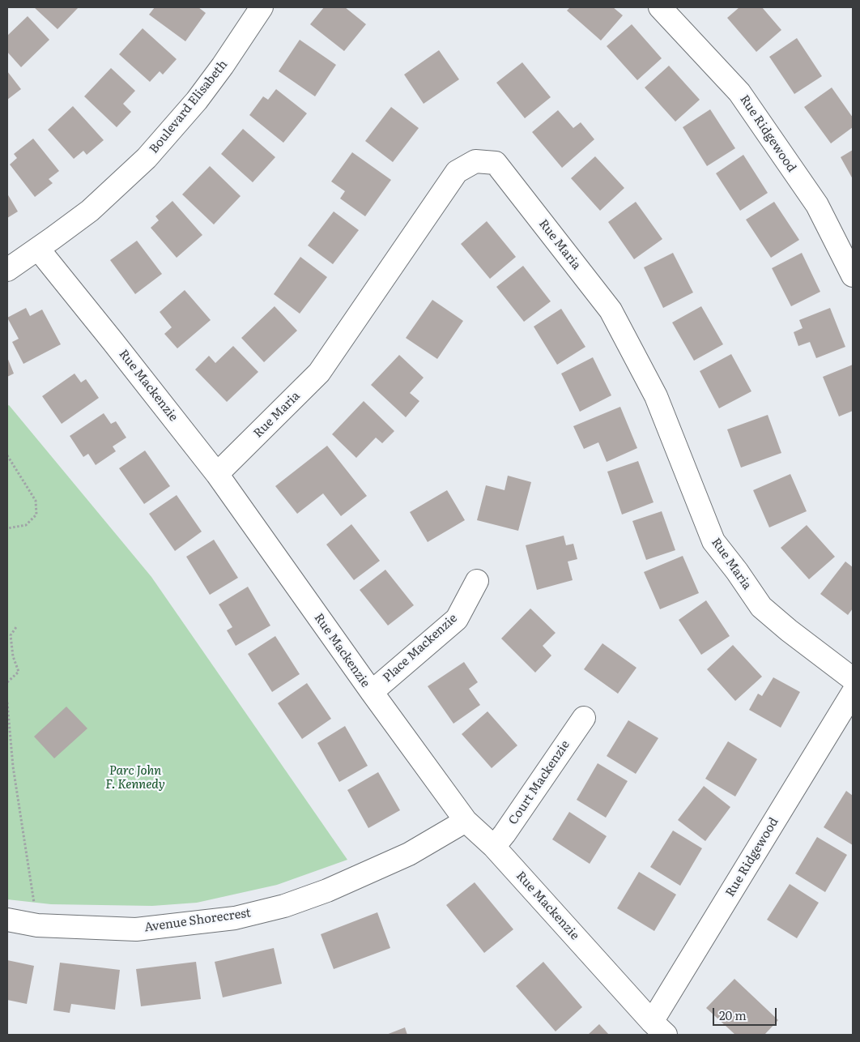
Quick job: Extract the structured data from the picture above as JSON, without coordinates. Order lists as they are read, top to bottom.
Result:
{
  "streets": {
    "street": [
      "Boulevard Elisabeth",
      "Rue Ridgewood",
      "Rue Maria",
      "Rue Mackenzie",
      "Place Mackenzie",
      "Court Mackenzie",
      "Avenue Shorecrest"
    ]
  },
  "crossings": [
    ["Boulevard Elisabeth", "Rue Mackenzie"],
    ["Rue Ridgewood", "Rue Mackenzie"],
    ["Rue Maria", "Rue Mackenzie"],
    ["Rue Mackenzie", "Place Mackenzie"],
    ["Rue Mackenzie", "Court Mackenzie"],
    ["Rue Mackenzie", "Avenue Shorecrest"]
  ],
  "parks": ["Parc John F. Kennedy"],
  "scale_bar": "20 m"
}
